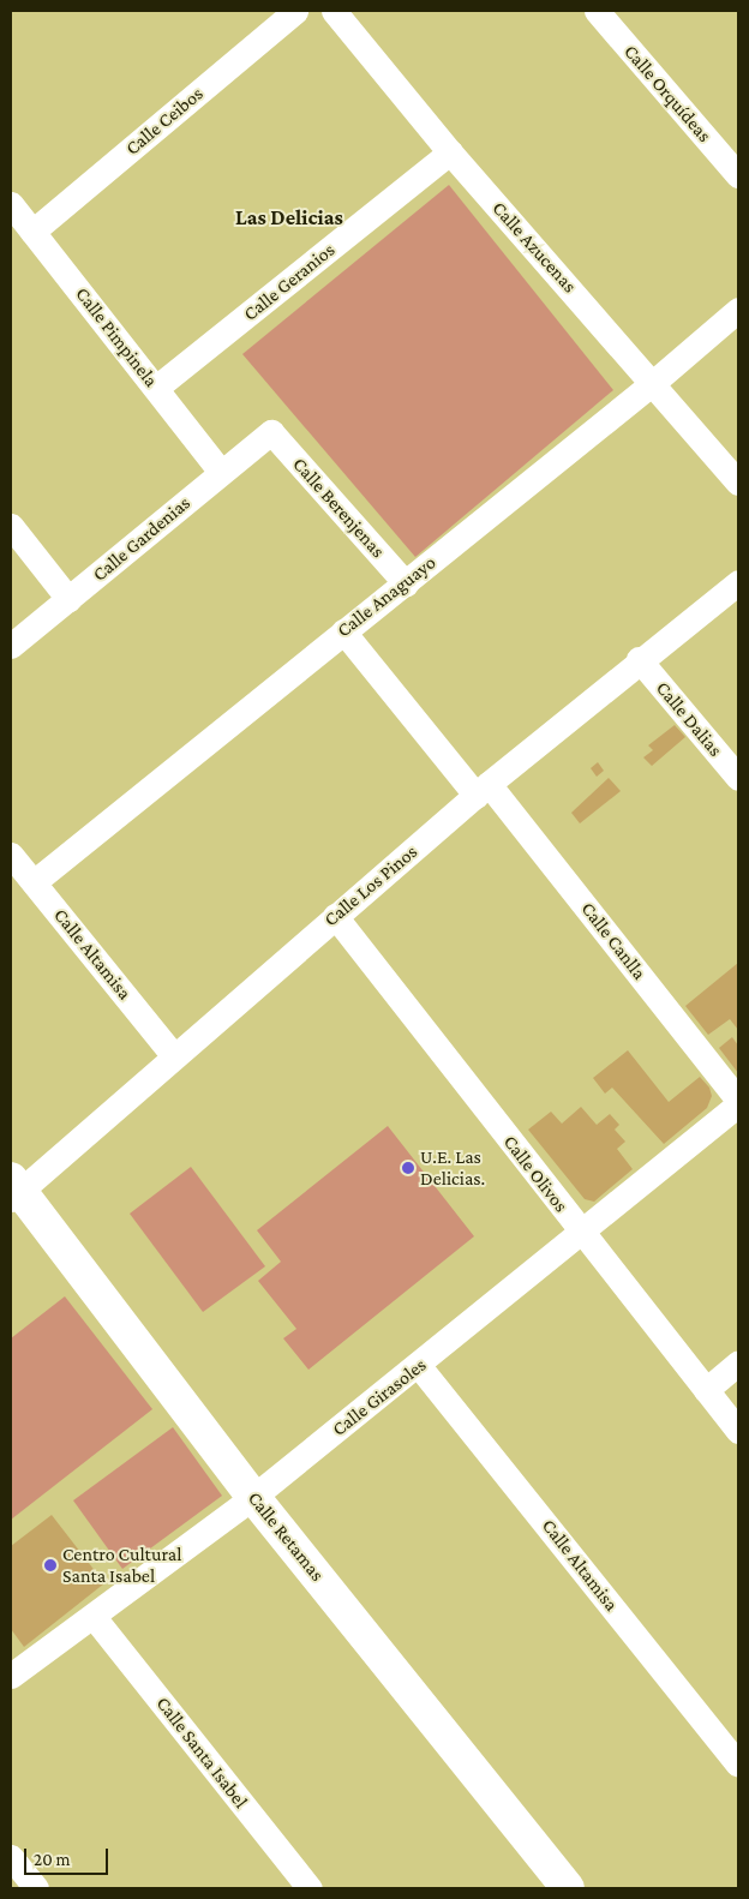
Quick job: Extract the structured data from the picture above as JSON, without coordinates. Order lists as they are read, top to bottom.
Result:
{
  "streets": {
    "street": [
      "Calle Orquídeas",
      "Calle Ceibos",
      "Calle Azucenas",
      "Calle Geranios",
      "Calle Pimpinela",
      "Calle Berenjenas",
      "Calle Gardenias",
      "Calle Anaguayo",
      "Calle Dalias",
      "Calle Los Pinos",
      "Calle Canlla",
      "Calle Altamisa",
      "Calle Olivos",
      "Calle Girasoles",
      "Calle Retamas",
      "Calle Santa Isabel"
    ]
  },
  "crossings": [
    ["Calle Ceibos", "Calle Pimpinela"],
    ["Calle Azucenas", "Calle Geranios"],
    ["Calle Azucenas", "Calle Anaguayo"],
    ["Calle Geranios", "Calle Pimpinela"],
    ["Calle Pimpinela", "Calle Gardenias"],
    ["Calle Berenjenas", "Calle Gardenias"],
    ["Calle Berenjenas", "Calle Anaguayo"],
    ["Calle Anaguayo", "Calle Canlla"],
    ["Calle Anaguayo", "Calle Altamisa"],
    ["Calle Dalias", "Calle Los Pinos"],
    ["Calle Los Pinos", "Calle Canlla"],
    ["Calle Los Pinos", "Calle Altamisa"],
    ["Calle Los Pinos", "Calle Olivos"],
    ["Calle Los Pinos", "Calle Retamas"],
    ["Calle Altamisa", "Calle Girasoles"],
    ["Calle Olivos", "Calle Girasoles"],
    ["Calle Girasoles", "Calle Retamas"],
    ["Calle Girasoles", "Calle Santa Isabel"]
  ],
  "districts": ["Las Delicias"],
  "places": ["U.E. Las Delicias.", "Centro Cultural Santa Isabel"],
  "scale_bar": "20 m"
}
